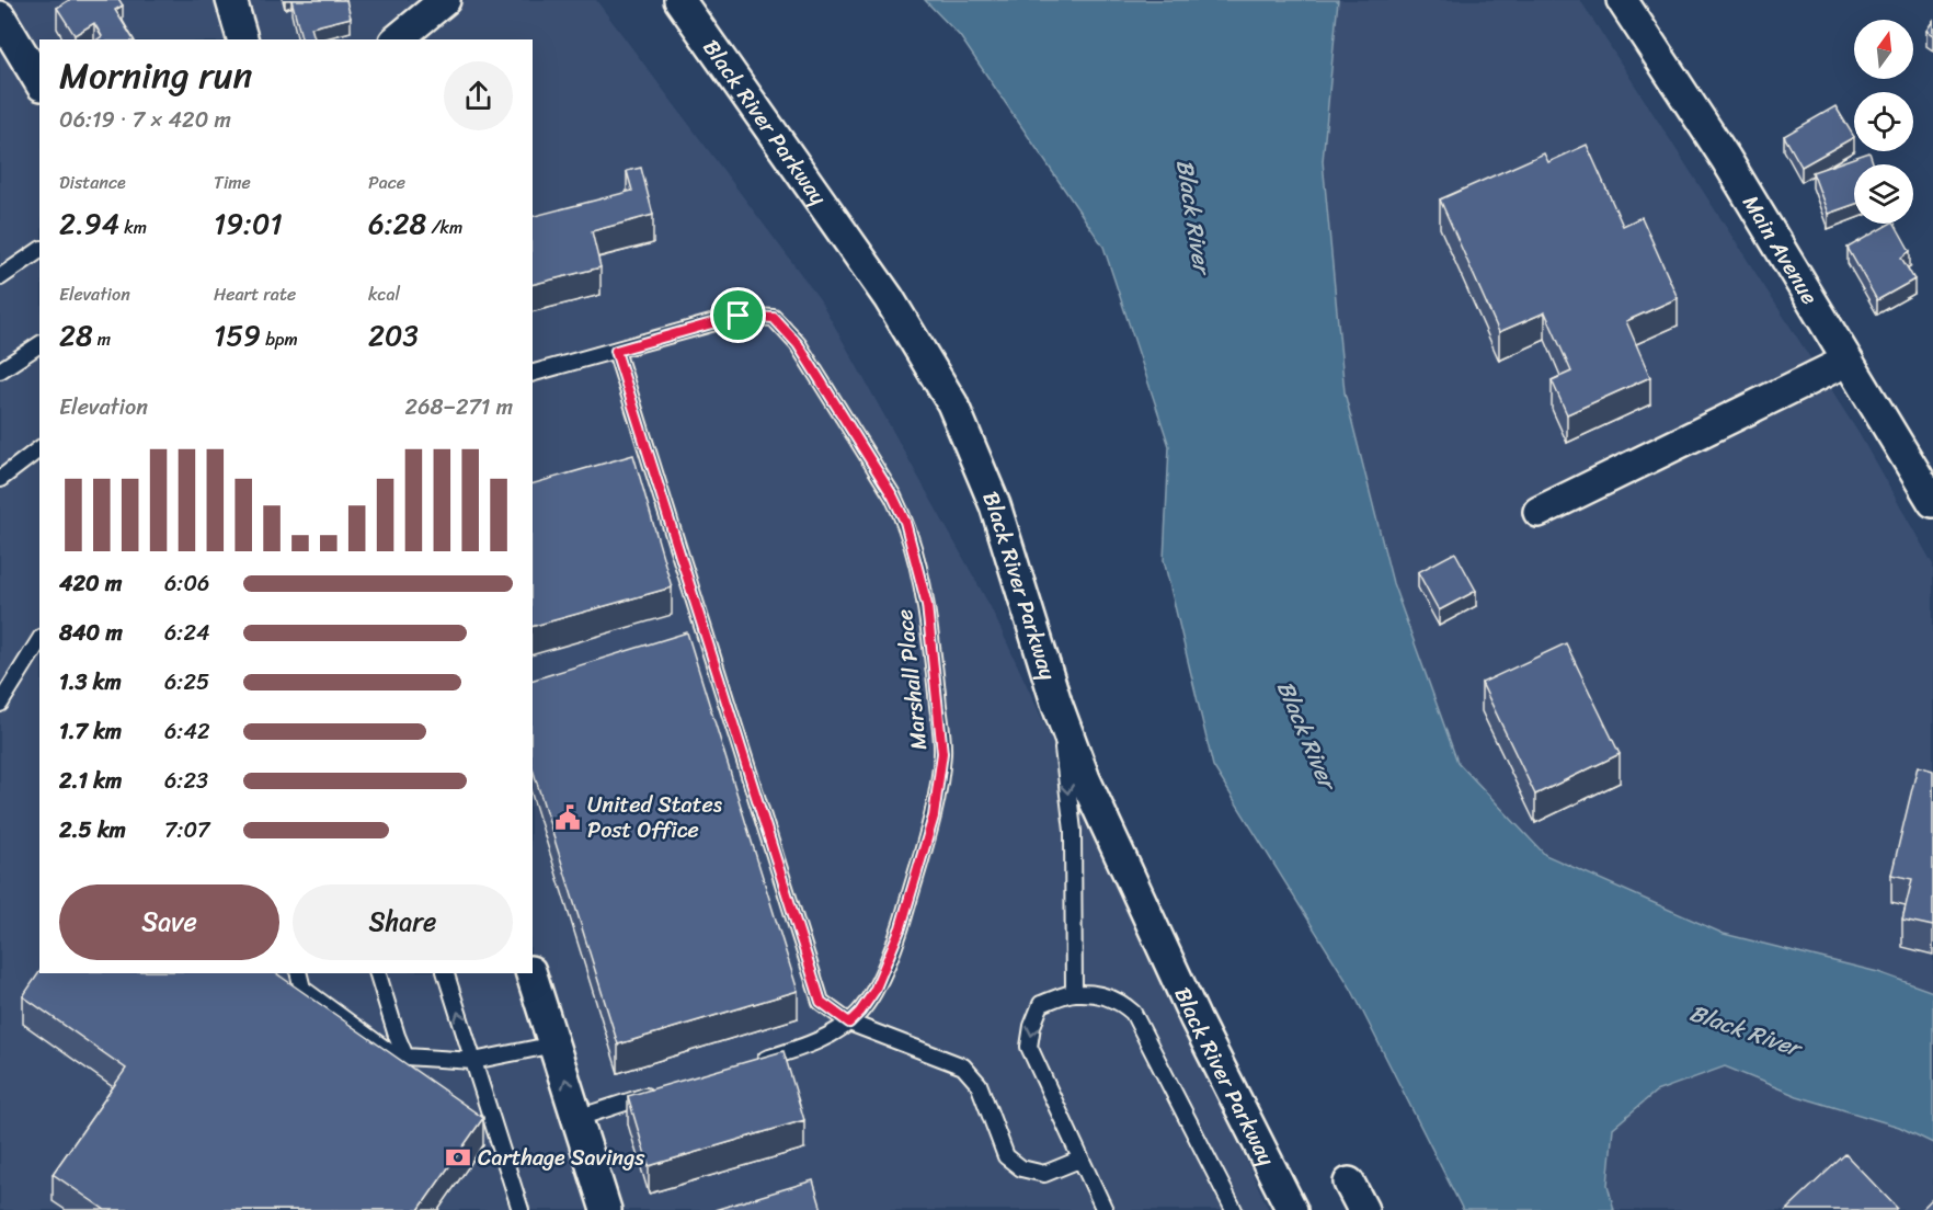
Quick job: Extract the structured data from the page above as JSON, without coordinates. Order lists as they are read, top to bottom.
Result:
{
  "streets": {
    "street": ["Black River Parkway", "Main Avenue"],
    "lane": ["Marshall Place"]
  },
  "water": ["Black River"],
  "places": {
    "public building": ["United States Post Office"],
    "bank": ["Carthage Savings"]
  },
  "north": "top",
  "page": {
    "heading": ["Morning run", "06:19 · 7 × 420 m"],
    "stats": [
      ["Distance", "2.94 km"],
      ["Time", "19:01"],
      ["Pace", "6:28 /km"],
      ["Elevation", "28 m"],
      ["Heart rate", "159 bpm"],
      ["kcal", "203"]
    ],
    "chart": ["Elevation", "268–271 m"],
    "list": [
      {
        "name": "420 m",
        "note": "6:06"
      },
      {
        "name": "840 m",
        "note": "6:24"
      },
      {
        "name": "1.3 km",
        "note": "6:25"
      },
      {
        "name": "1.7 km",
        "note": "6:42"
      },
      {
        "name": "2.1 km",
        "note": "6:23"
      },
      {
        "name": "2.5 km",
        "note": "7:07"
      }
    ],
    "buttons": ["Save", "Share"]
  }
}
